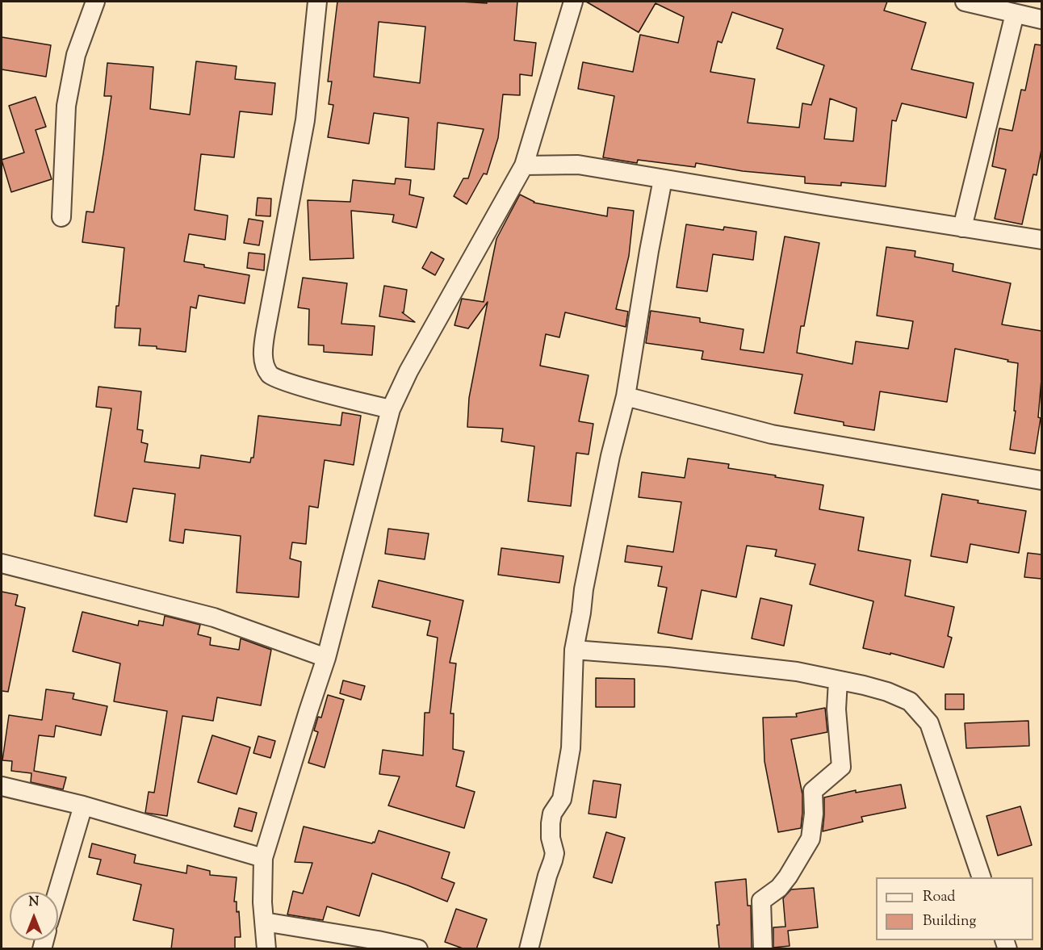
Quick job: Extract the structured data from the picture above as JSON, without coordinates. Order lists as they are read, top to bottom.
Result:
{
  "legend": ["Road", "Building"],
  "north": "top"
}
